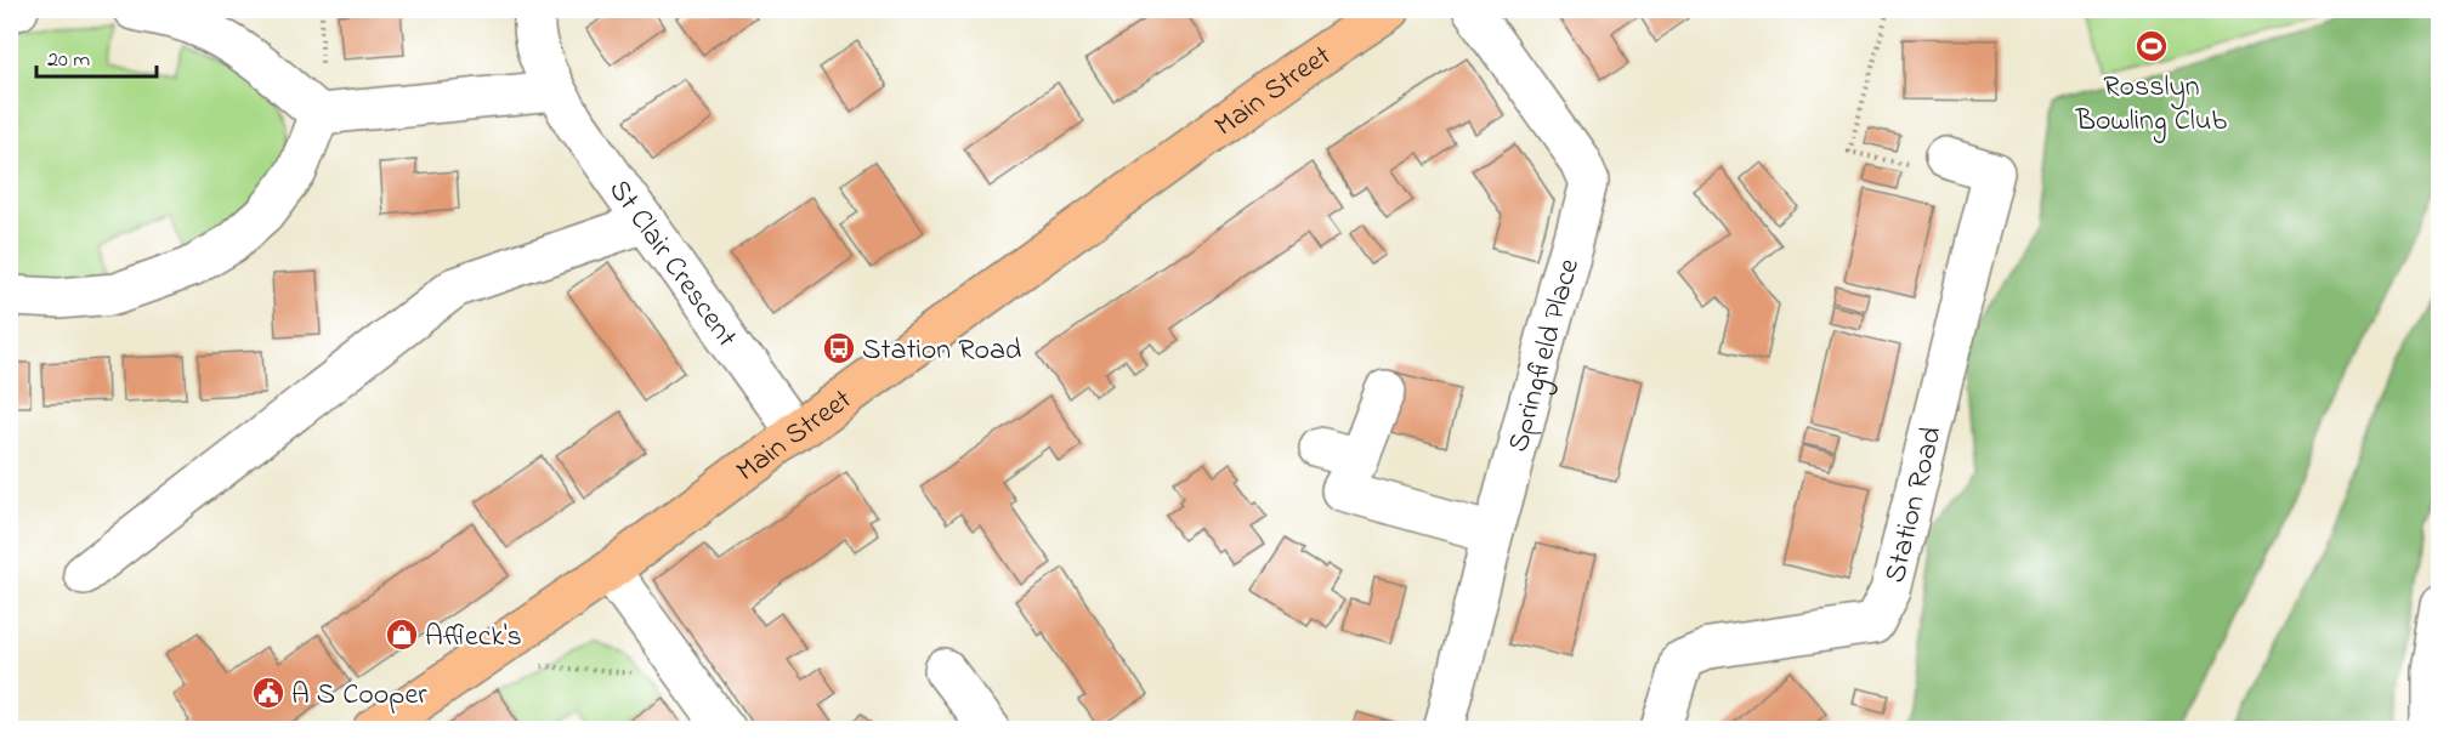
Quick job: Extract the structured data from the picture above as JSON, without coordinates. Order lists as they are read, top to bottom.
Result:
{
  "streets": {
    "main road": ["Main Street"],
    "street": ["St Clair Crescent", "Springfield Place", "Station Road"]
  },
  "crossings": [
    ["Main Street", "St Clair Crescent"]
  ],
  "places": {
    "sports": ["Rosslyn Bowling Club"],
    "bus stop": ["Station Road"],
    "shop": ["Affleck's"],
    "public building": ["A S Cooper"]
  },
  "scale_bar": "20 m"
}
